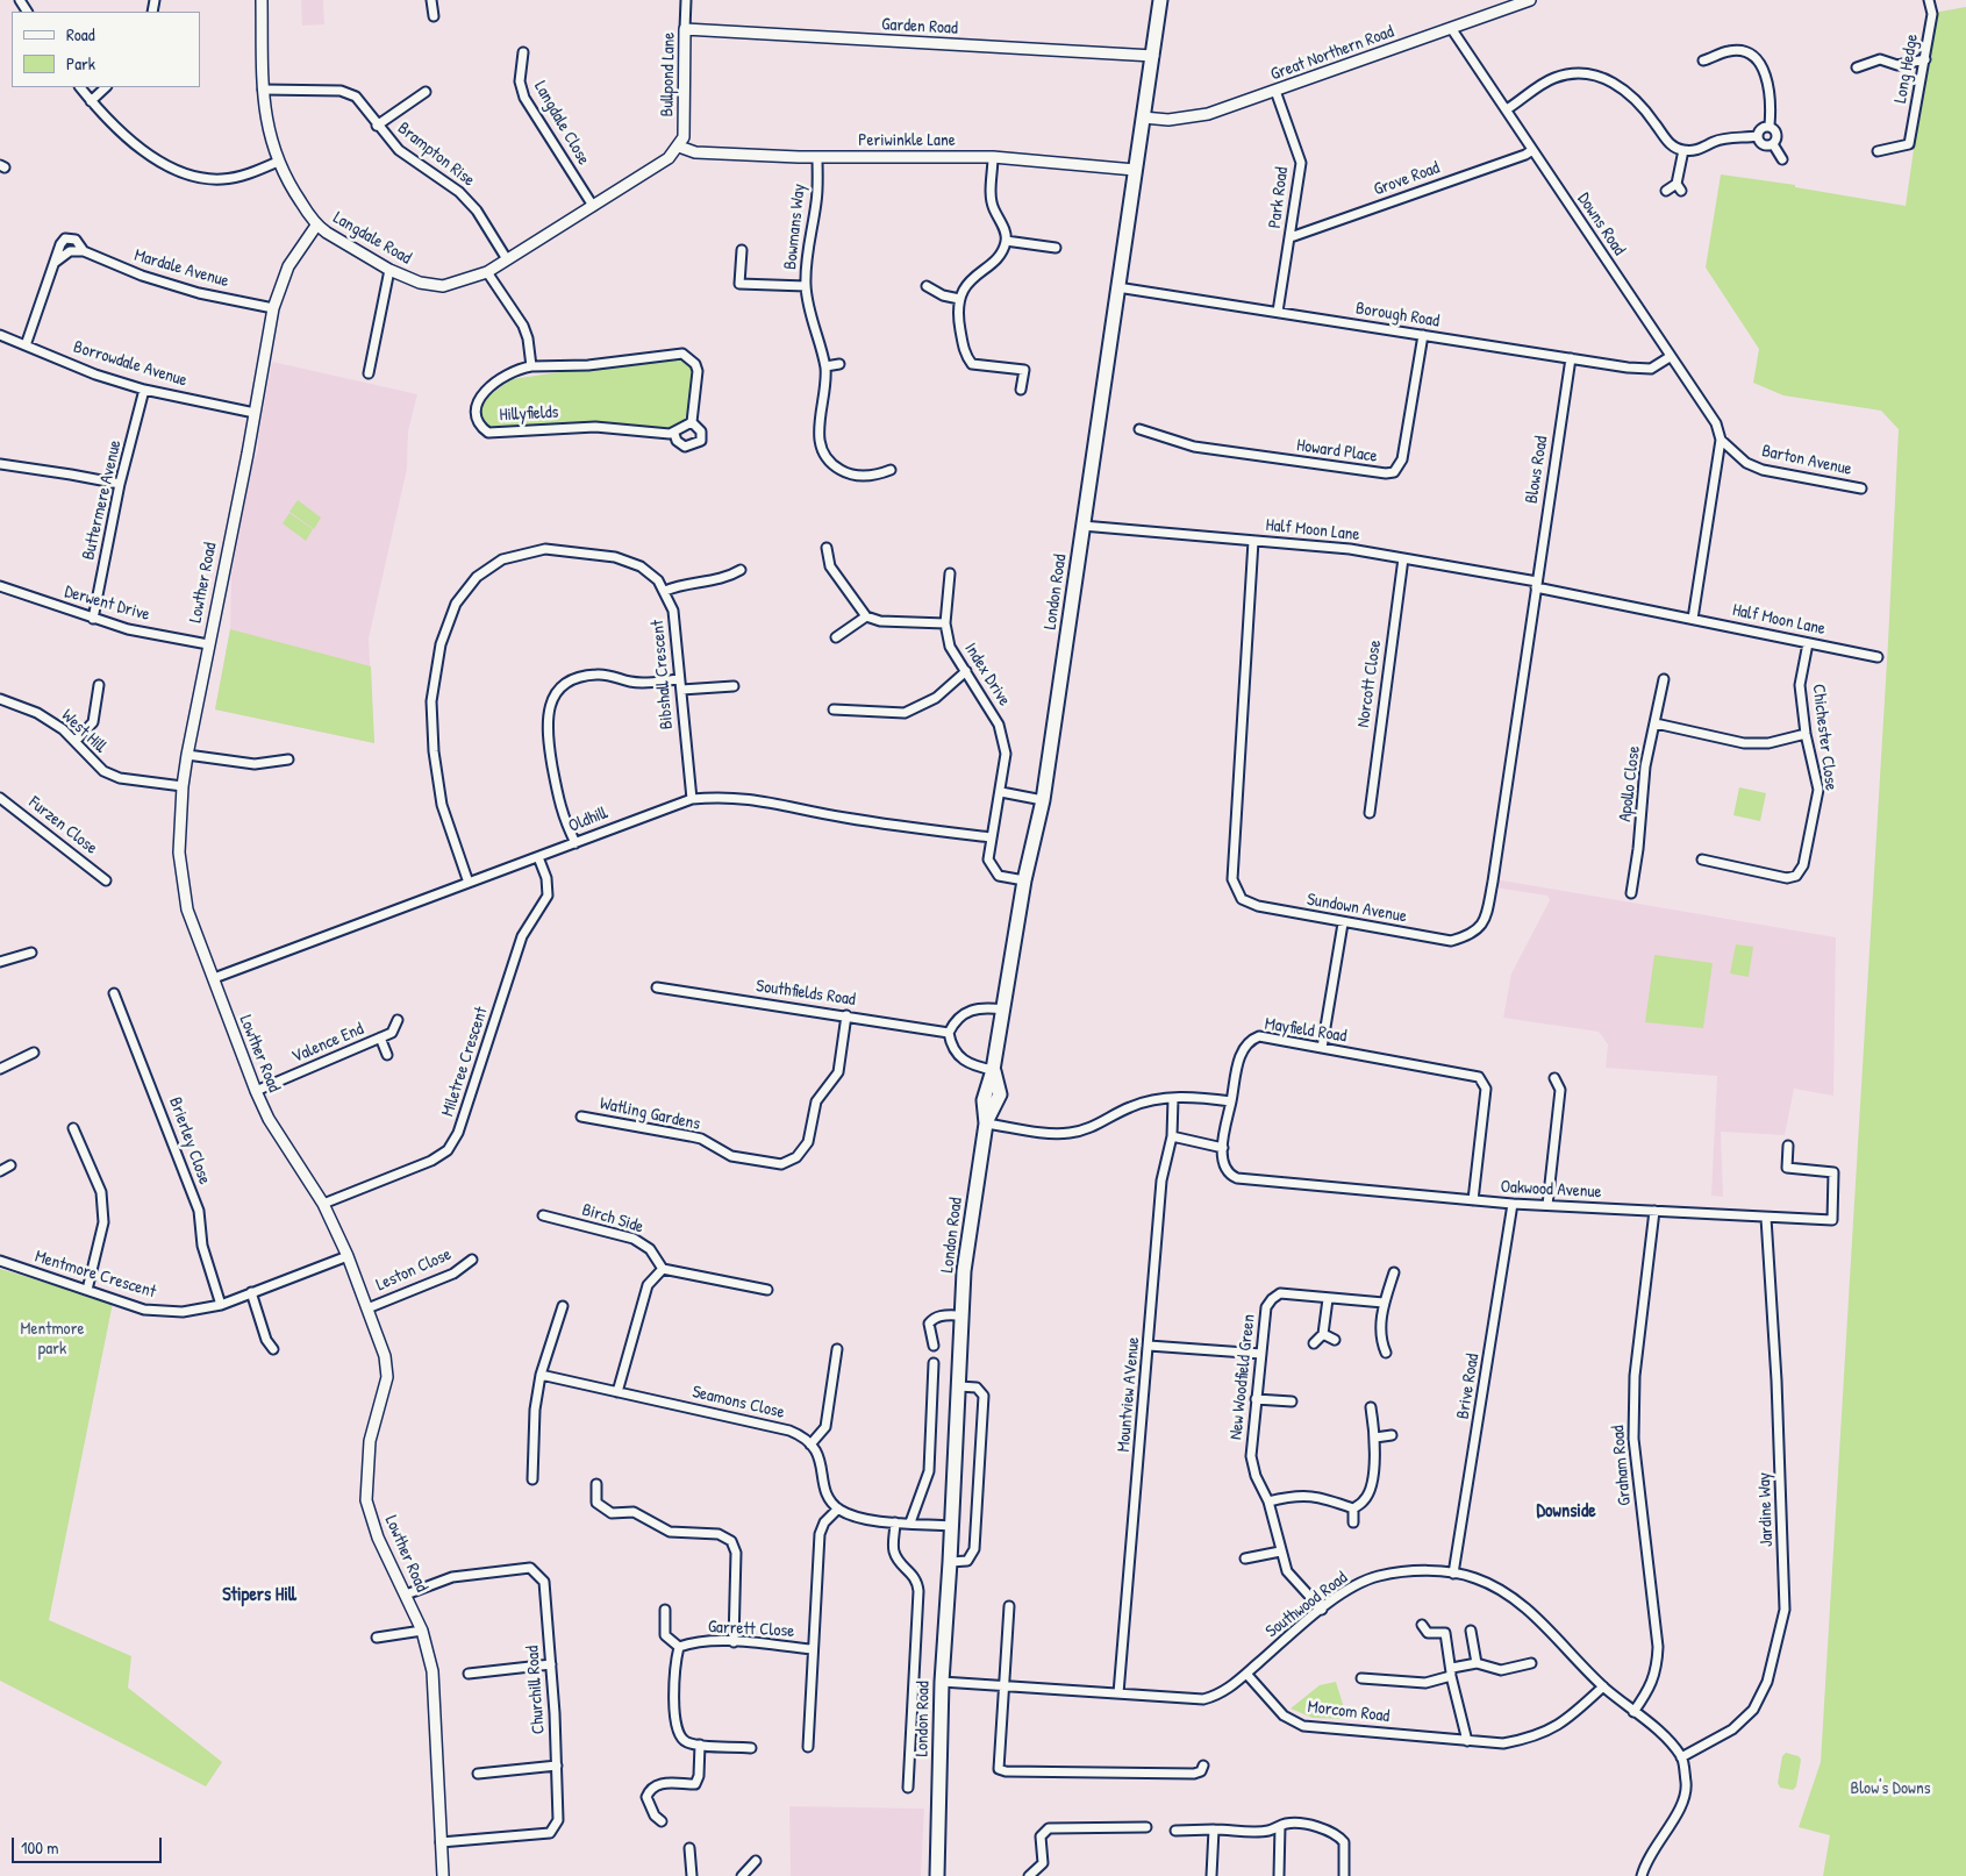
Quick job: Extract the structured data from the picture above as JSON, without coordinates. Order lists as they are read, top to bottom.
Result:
{
  "streets": {
    "main road": ["London Road"],
    "street": [
      "Garden Road",
      "Great Northern Road",
      "Long Hedge",
      "Bullpond Lane",
      "Langdale Close",
      "Periwinkle Lane",
      "Brampton Rise",
      "Grove Road",
      "Park Road",
      "Downs Road",
      "Bowmans Way",
      "Langdale Road",
      "Mardale Avenue",
      "Borough Road",
      "Borrowdale Avenue",
      "Hillyfields",
      "Howard Place",
      "Barton Avenue",
      "Blows Road",
      "Buttermere Avenue",
      "Half Moon Lane",
      "Lowther Road",
      "Derwent Drive",
      "Bibshall Crescent",
      "Index Drive",
      "Norcott Close",
      "West Hill",
      "Chichester Close",
      "Apollo Close",
      "Oldhill",
      "Furzen Close",
      "Sundown Avenue",
      "Southfields Road",
      "Mayfield Road",
      "Valence End",
      "Miletree Crescent",
      "Watling Gardens",
      "Brierley Close",
      "Oakwood Avenue",
      "Birch Side",
      "Leston Close",
      "Mentmore Crescent",
      "New Woodfield Green",
      "Brive Road",
      "Mountview AVenue",
      "Seamons Close",
      "Graham Road",
      "Jardine Way",
      "Southwood Road",
      "Garrett Close",
      "Churchill Road",
      "Morcom Road"
    ]
  },
  "crossings": [
    ["Garden Road", "Bullpond Lane"],
    ["Garden Road", "London Road"],
    ["Great Northern Road", "Park Road"],
    ["Great Northern Road", "Downs Road"],
    ["Great Northern Road", "London Road"],
    ["Bullpond Lane", "Periwinkle Lane"],
    ["Bullpond Lane", "Langdale Road"],
    ["Langdale Close", "Langdale Road"],
    ["Periwinkle Lane", "Bowmans Way"],
    ["Periwinkle Lane", "Langdale Road"],
    ["Periwinkle Lane", "London Road"],
    ["Brampton Rise", "Langdale Road"],
    ["Grove Road", "Park Road"],
    ["Grove Road", "Downs Road"],
    ["Park Road", "Borough Road"],
    ["Downs Road", "Borough Road"],
    ["Downs Road", "Barton Avenue"],
    ["Langdale Road", "Lowther Road"],
    ["Mardale Avenue", "Borrowdale Avenue"],
    ["Mardale Avenue", "Lowther Road"],
    ["Borough Road", "Howard Place"],
    ["Borough Road", "Blows Road"],
    ["Borough Road", "London Road"],
    ["Borrowdale Avenue", "Buttermere Avenue"],
    ["Borrowdale Avenue", "Lowther Road"],
    ["Blows Road", "Half Moon Lane"],
    ["Blows Road", "Sundown Avenue"],
    ["Buttermere Avenue", "Derwent Drive"],
    ["Half Moon Lane", "London Road"],
    ["Half Moon Lane", "Norcott Close"],
    ["Half Moon Lane", "Chichester Close"],
    ["Half Moon Lane", "Sundown Avenue"],
    ["Lowther Road", "Derwent Drive"],
    ["Lowther Road", "West Hill"],
    ["Lowther Road", "Oldhill"],
    ["Lowther Road", "Valence End"],
    ["Lowther Road", "Miletree Crescent"],
    ["Lowther Road", "Leston Close"],
    ["Lowther Road", "Mentmore Crescent"],
    ["Lowther Road", "Churchill Road"],
    ["London Road", "Index Drive"],
    ["London Road", "Southwood Road"],
    ["Bibshall Crescent", "Oldhill"],
    ["Index Drive", "Oldhill"],
    ["Oldhill", "Miletree Crescent"],
    ["Southfields Road", "Watling Gardens"],
    ["Mayfield Road", "Oakwood Avenue"],
    ["Brierley Close", "Mentmore Crescent"],
    ["Oakwood Avenue", "Brive Road"],
    ["Oakwood Avenue", "Graham Road"],
    ["Oakwood Avenue", "Jardine Way"],
    ["New Woodfield Green", "Southwood Road"],
    ["Brive Road", "Southwood Road"],
    ["Mountview AVenue", "Southwood Road"],
    ["Graham Road", "Southwood Road"],
    ["Jardine Way", "Southwood Road"],
    ["Southwood Road", "Morcom Road"]
  ],
  "districts": ["Downside", "Stipers Hill"],
  "parks": ["Mentmore park", "Blow's Downs"],
  "legend": ["Road", "Park"],
  "scale_bar": "100 m"
}
